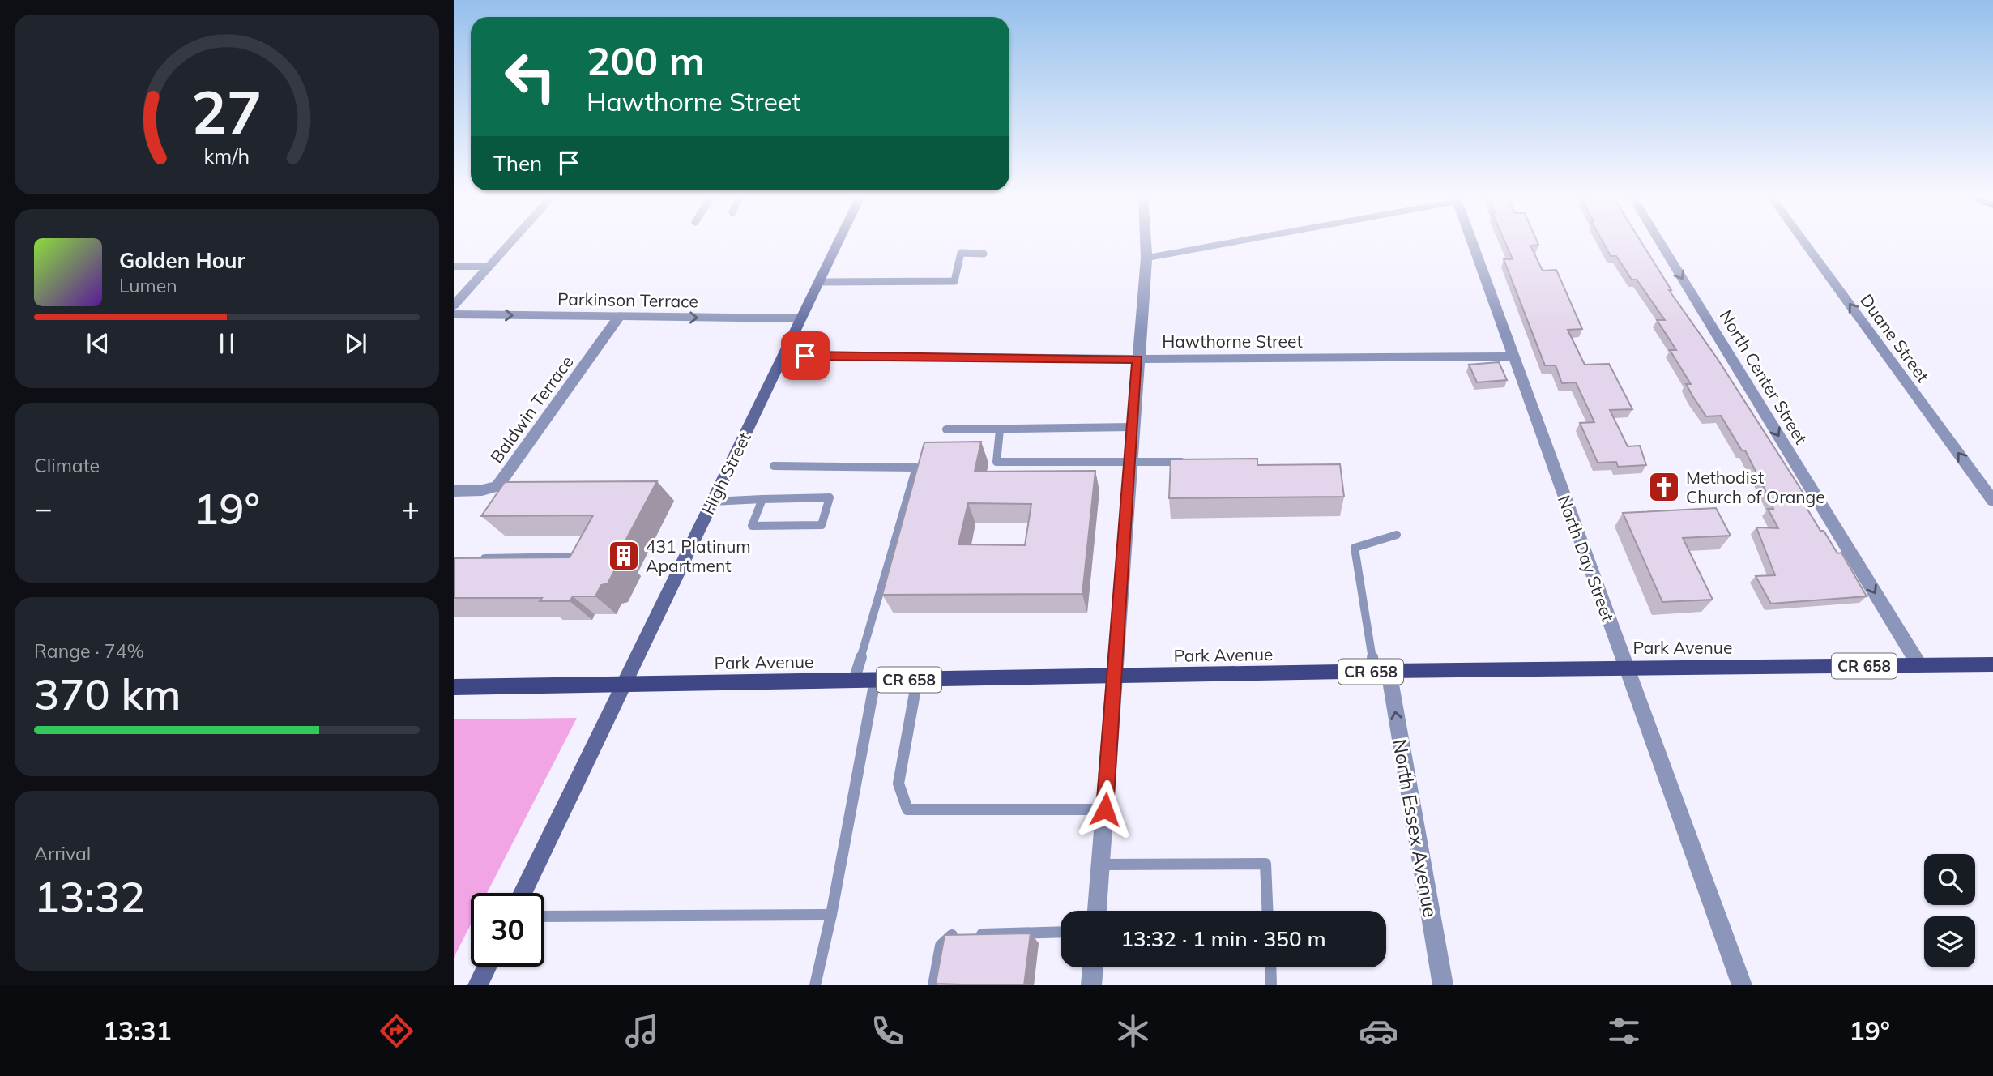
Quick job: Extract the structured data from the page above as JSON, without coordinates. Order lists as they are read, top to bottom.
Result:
{
  "streets": {
    "main road": ["High Street", "Park Avenue", "CR 658"],
    "street": [
      "Parkinson Terrace",
      "Duane Street",
      "Hawthorne Street",
      "North Center Street",
      "Baldwin Terrace",
      "North Day Street",
      "North Essex Avenue"
    ]
  },
  "crossings": [
    ["Parkinson Terrace", "Baldwin Terrace"],
    ["Parkinson Terrace", "High Street"],
    ["Hawthorne Street", "High Street"],
    ["Hawthorne Street", "North Day Street"],
    ["North Center Street", "Park Avenue"],
    ["High Street", "Park Avenue"],
    ["North Day Street", "Park Avenue"],
    ["Park Avenue", "North Essex Avenue"]
  ],
  "one_way": [
    "Parkinson Terrace",
    "Duane Street",
    "North Center Street",
    "North Essex Avenue"
  ],
  "places": {
    "church": ["Methodist Church of Orange"],
    "building": ["431 Platinum Apartment"]
  },
  "page": {
    "turn": ["200 m", "Hawthorne Street"],
    "then": "Then",
    "song": ["Golden Hour", "Lumen"],
    "tile": [
      "Climate",
      ["Range · 74%", "370 km"],
      ["Arrival", "13:32"]
    ],
    "heat": ["−", "19°", "+"],
    "limit": "30",
    "trip": "13:32 · 1 min · 350 m",
    "tabs": ["13:31", "19°"],
    "gauge": ["27", "km/h"]
  }
}
